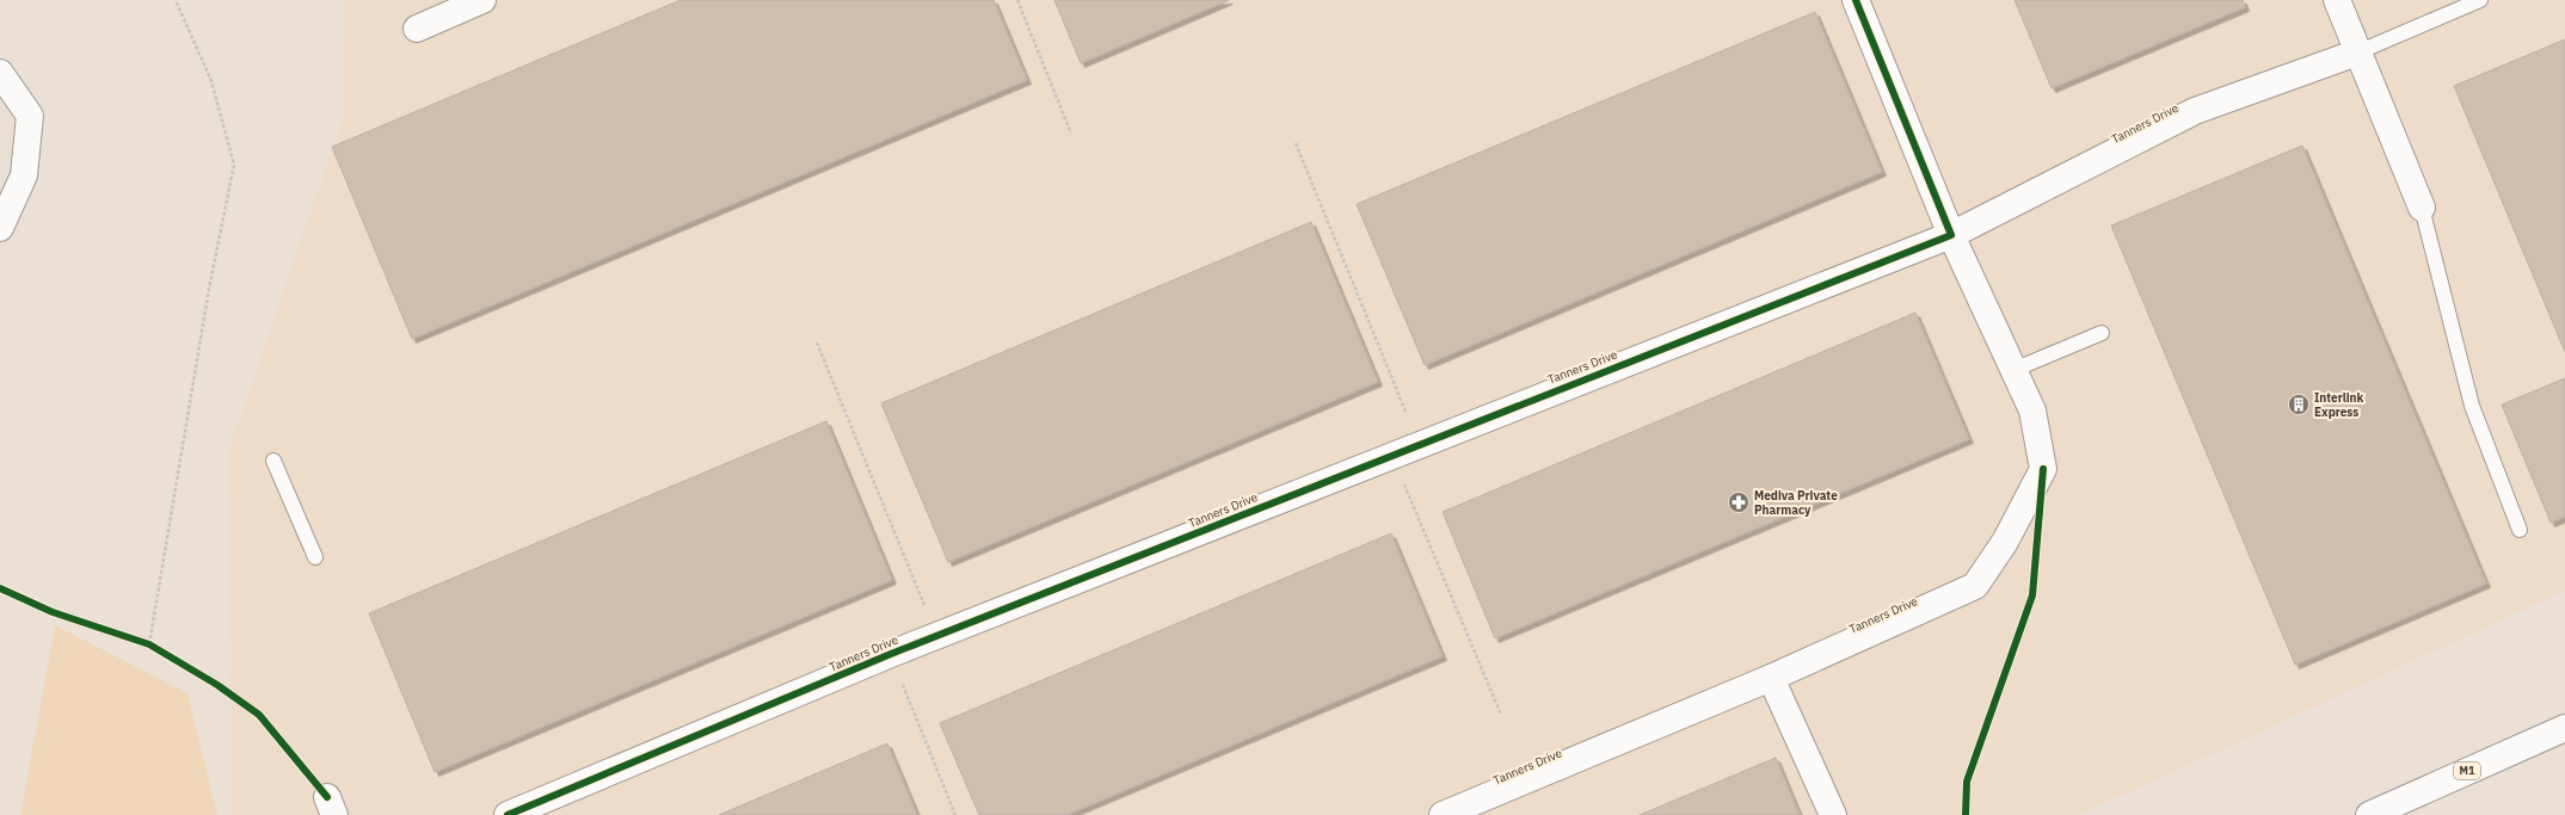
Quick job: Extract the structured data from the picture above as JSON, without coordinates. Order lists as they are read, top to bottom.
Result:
{
  "streets": {
    "main road": ["Tanners Drive", "M1"]
  },
  "places": {
    "building": ["Interlink Express"],
    "pharmacy": ["Mediva Private Pharmacy"]
  }
}
